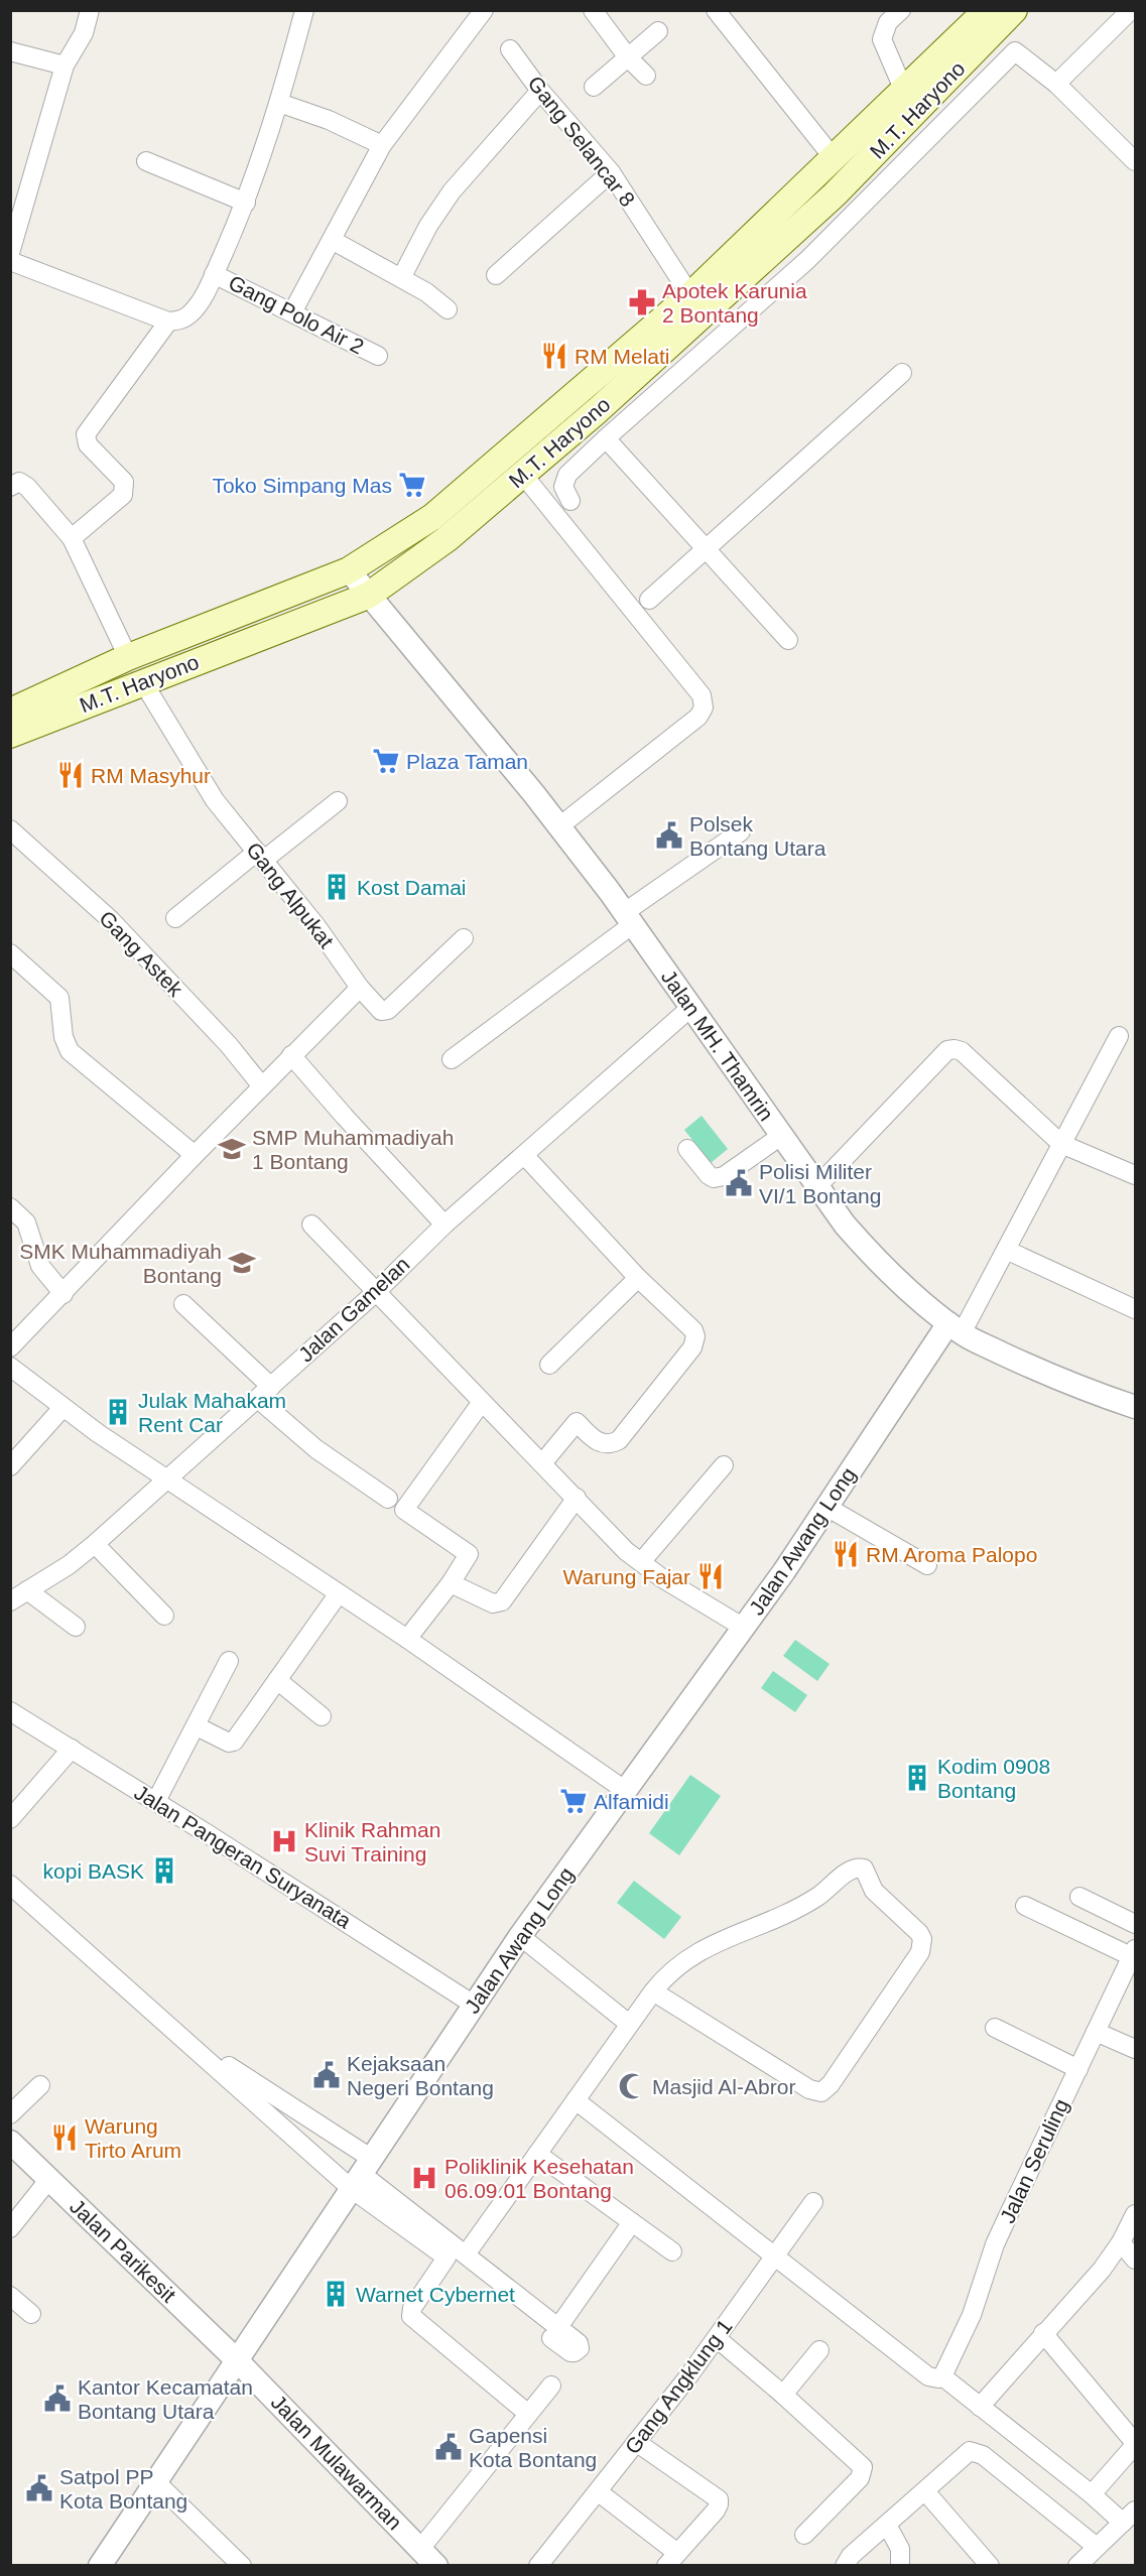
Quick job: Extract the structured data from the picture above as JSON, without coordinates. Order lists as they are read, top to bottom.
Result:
{
  "streets": {
    "main road": ["M.T. Haryono"],
    "street": [
      "Gang Selancar 8",
      "Gang Polo Air 2",
      "Gang Alpukat",
      "Gang Astek",
      "Jalan MH. Thamrin",
      "Jalan Gamelan",
      "Jalan Awang Long",
      "Jalan Pangeran Suryanata",
      "Jalan Seruling",
      "Jalan Parikesit",
      "Gang Angklung 1",
      "Jalan Mulawarman"
    ]
  },
  "crossings": [
    ["M.T. Haryono", "Gang Selancar 8"],
    ["M.T. Haryono", "Gang Alpukat"],
    ["M.T. Haryono", "Jalan MH. Thamrin"],
    ["Jalan MH. Thamrin", "Jalan Gamelan"],
    ["Jalan MH. Thamrin", "Jalan Awang Long"],
    ["Jalan Awang Long", "Jalan Pangeran Suryanata"],
    ["Jalan Awang Long", "Jalan Parikesit"],
    ["Jalan Awang Long", "Jalan Mulawarman"],
    ["Jalan Parikesit", "Jalan Mulawarman"]
  ],
  "places": {
    "pharmacy": ["Apotek Karunia 2 Bontang"],
    "restaurant": [
      "RM Melati",
      "RM Masyhur",
      "RM Aroma Palopo",
      "Warung Fajar",
      "Warung Tirto Arum"
    ],
    "supermarket": ["Toko Simpang Mas", "Plaza Taman", "Alfamidi"],
    "public building": [
      "Polsek Bontang Utara",
      "Polisi Militer VI/1 Bontang",
      "Kejaksaan Negeri Bontang",
      "Kantor Kecamatan Bontang Utara",
      "Gapensi Kota Bontang",
      "Satpol PP Kota Bontang"
    ],
    "building": [
      "Kost Damai",
      "Julak Mahakam Rent Car",
      "Kodim 0908 Bontang",
      "kopi BASK",
      "Warnet Cybernet"
    ],
    "school or university": ["SMP Muhammadiyah 1 Bontang", "SMK Muhammadiyah Bontang"],
    "hospital": ["Klinik Rahman Suvi Training", "Poliklinik Kesehatan 06.09.01 Bontang"],
    "mosque": ["Masjid Al-Abror"]
  }
}
